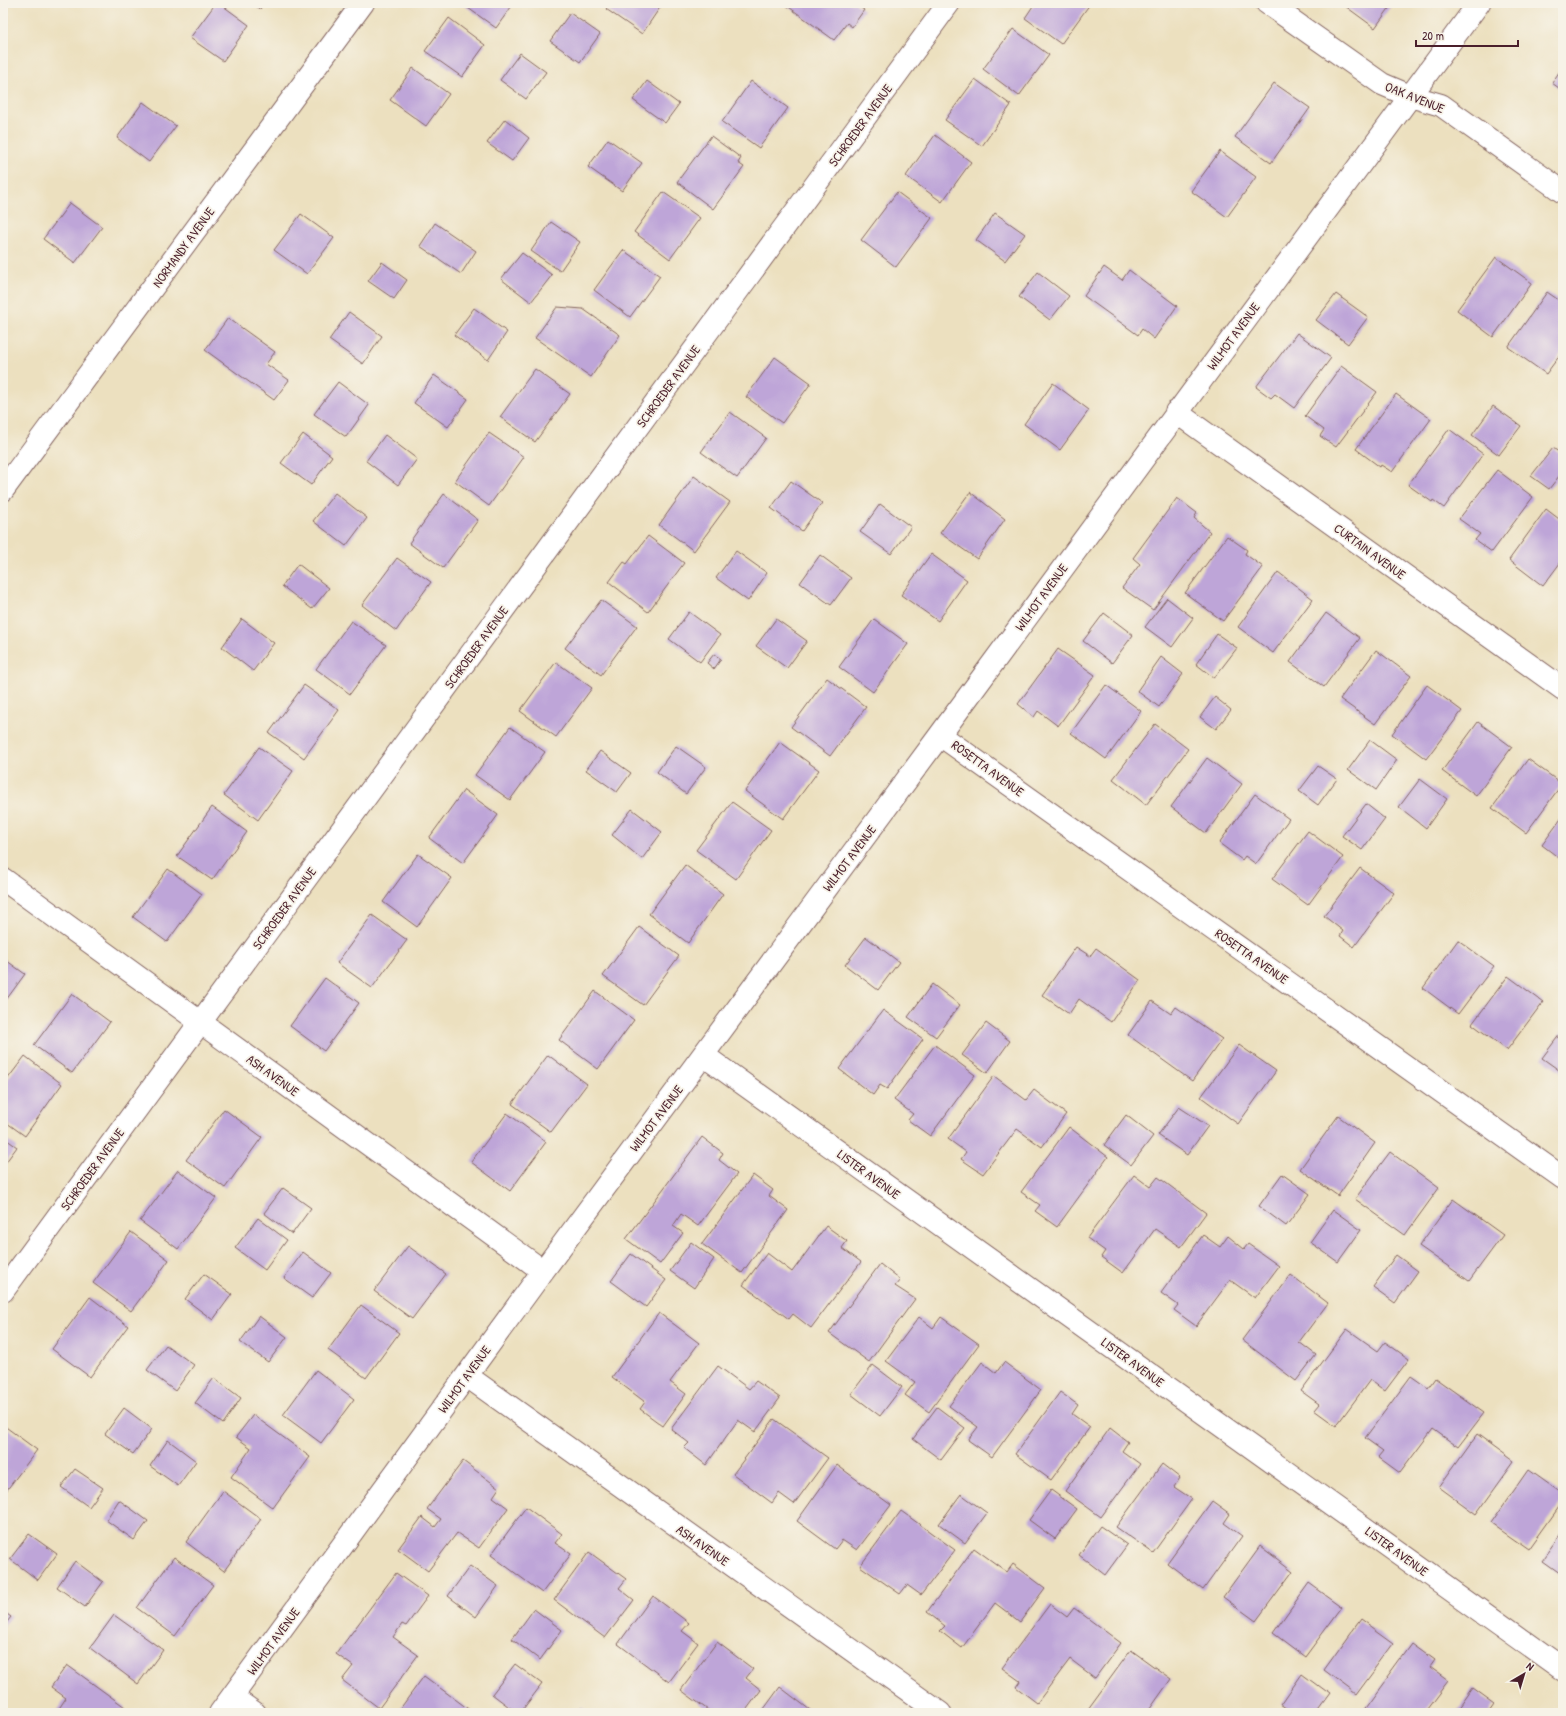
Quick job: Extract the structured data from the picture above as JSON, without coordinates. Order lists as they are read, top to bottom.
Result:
{
  "streets": {
    "street": [
      "OAK AVENUE",
      "SCHROEDER AVENUE",
      "NORMANDY AVENUE",
      "WILMOT AVENUE",
      "CURTAIN AVENUE",
      "ROSETTA AVENUE",
      "ASH AVENUE",
      "LISTER AVENUE"
    ]
  },
  "crossings": [
    ["OAK AVENUE", "WILMOT AVENUE"],
    ["SCHROEDER AVENUE", "ASH AVENUE"],
    ["WILMOT AVENUE", "CURTAIN AVENUE"],
    ["WILMOT AVENUE", "ROSETTA AVENUE"],
    ["WILMOT AVENUE", "ASH AVENUE"],
    ["WILMOT AVENUE", "LISTER AVENUE"]
  ],
  "scale_bar": "20 m",
  "north": "top right"
}
